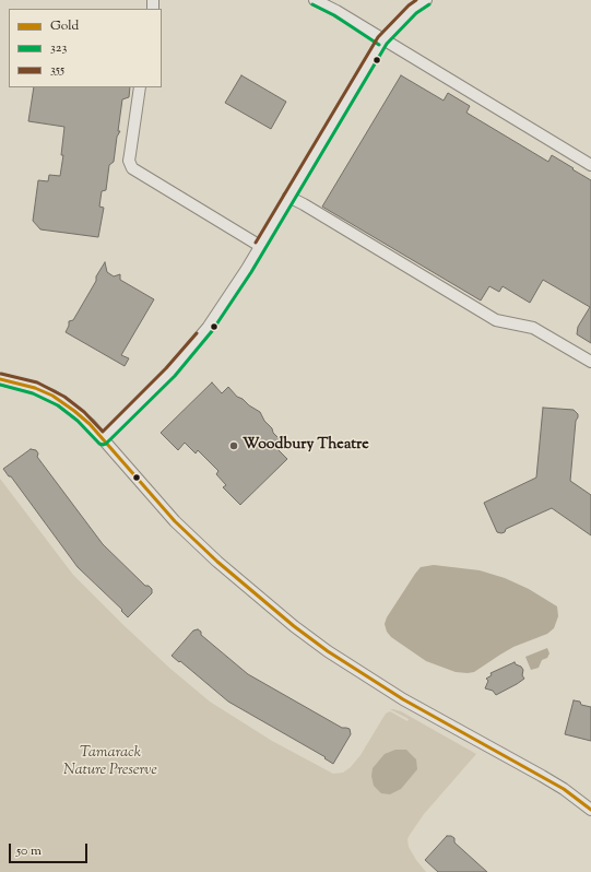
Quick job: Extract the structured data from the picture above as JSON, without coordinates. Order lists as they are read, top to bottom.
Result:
{
  "parks": ["Tamarack Nature Preserve"],
  "places": ["Woodbury Theatre"],
  "lines": ["transit line 355", "transit line 323", "transit line Gold"],
  "legend": ["Gold", "323", "355"],
  "scale_bar": "50 m"
}
